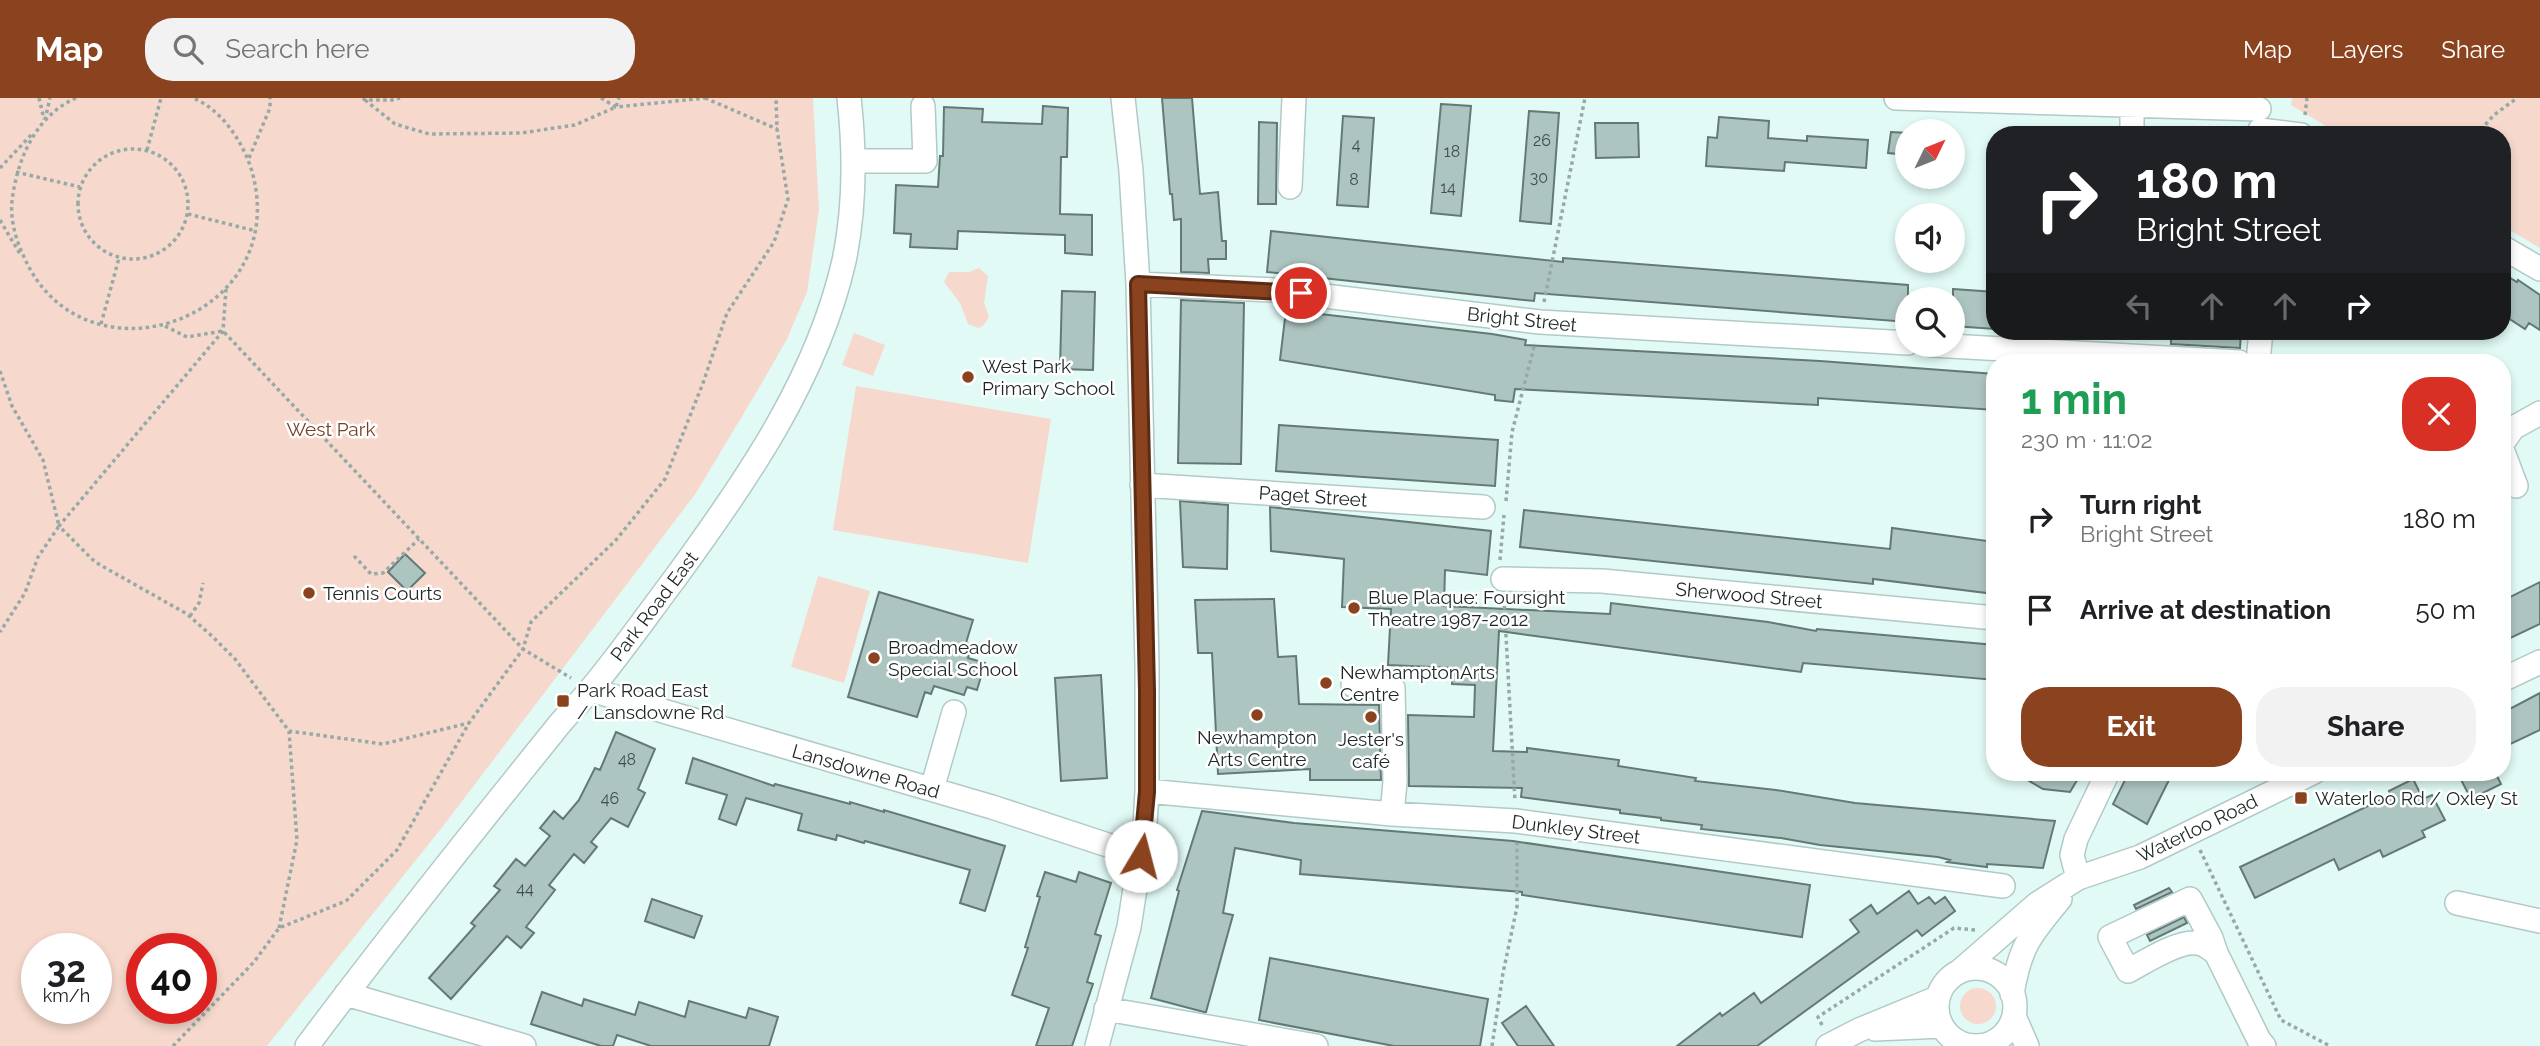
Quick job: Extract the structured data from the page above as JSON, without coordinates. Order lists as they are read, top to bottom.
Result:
{
  "streets": {
    "street": [
      "Bright Street",
      "Paget Street",
      "Sherwood Street",
      "Park Road East",
      "Lansdowne Road",
      "Waterloo Road",
      "Dunkley Street"
    ]
  },
  "crossings": [
    ["Park Road East", "Lansdowne Road"]
  ],
  "parks": ["West Park"],
  "places": {
    "other": [
      "West Park Primary School",
      "Tennis Courts",
      "Blue Plaque: Foursight Theatre 1987-2012",
      "Broadmeadow Special School",
      "NewhamptonArts Centre",
      "Newhampton Arts Centre",
      "Jester's café"
    ],
    "transit": ["Park Road East / Lansdowne Rd", "Waterloo Rd / Oxley St"]
  },
  "house_numbers": [
    "26",
    "4",
    "18",
    "30",
    "8",
    "14",
    "48",
    "46",
    "44"
  ],
  "north": "top right",
  "page": {
    "header": "Map",
    "search": "Search here",
    "nav": ["Map", "Layers", "Share"],
    "turn": ["180 m", "Bright Street"],
    "heading": ["1 min", "230 m · 11:02"],
    "list": [
      {
        "name": "Turn right",
        "note": "Bright Street",
        "value": "180 m"
      },
      {
        "name": "Arrive at destination",
        "value": "50 m"
      }
    ],
    "buttons": ["Exit", "Share"],
    "speed": "32 km/h",
    "limit": "40"
  }
}
